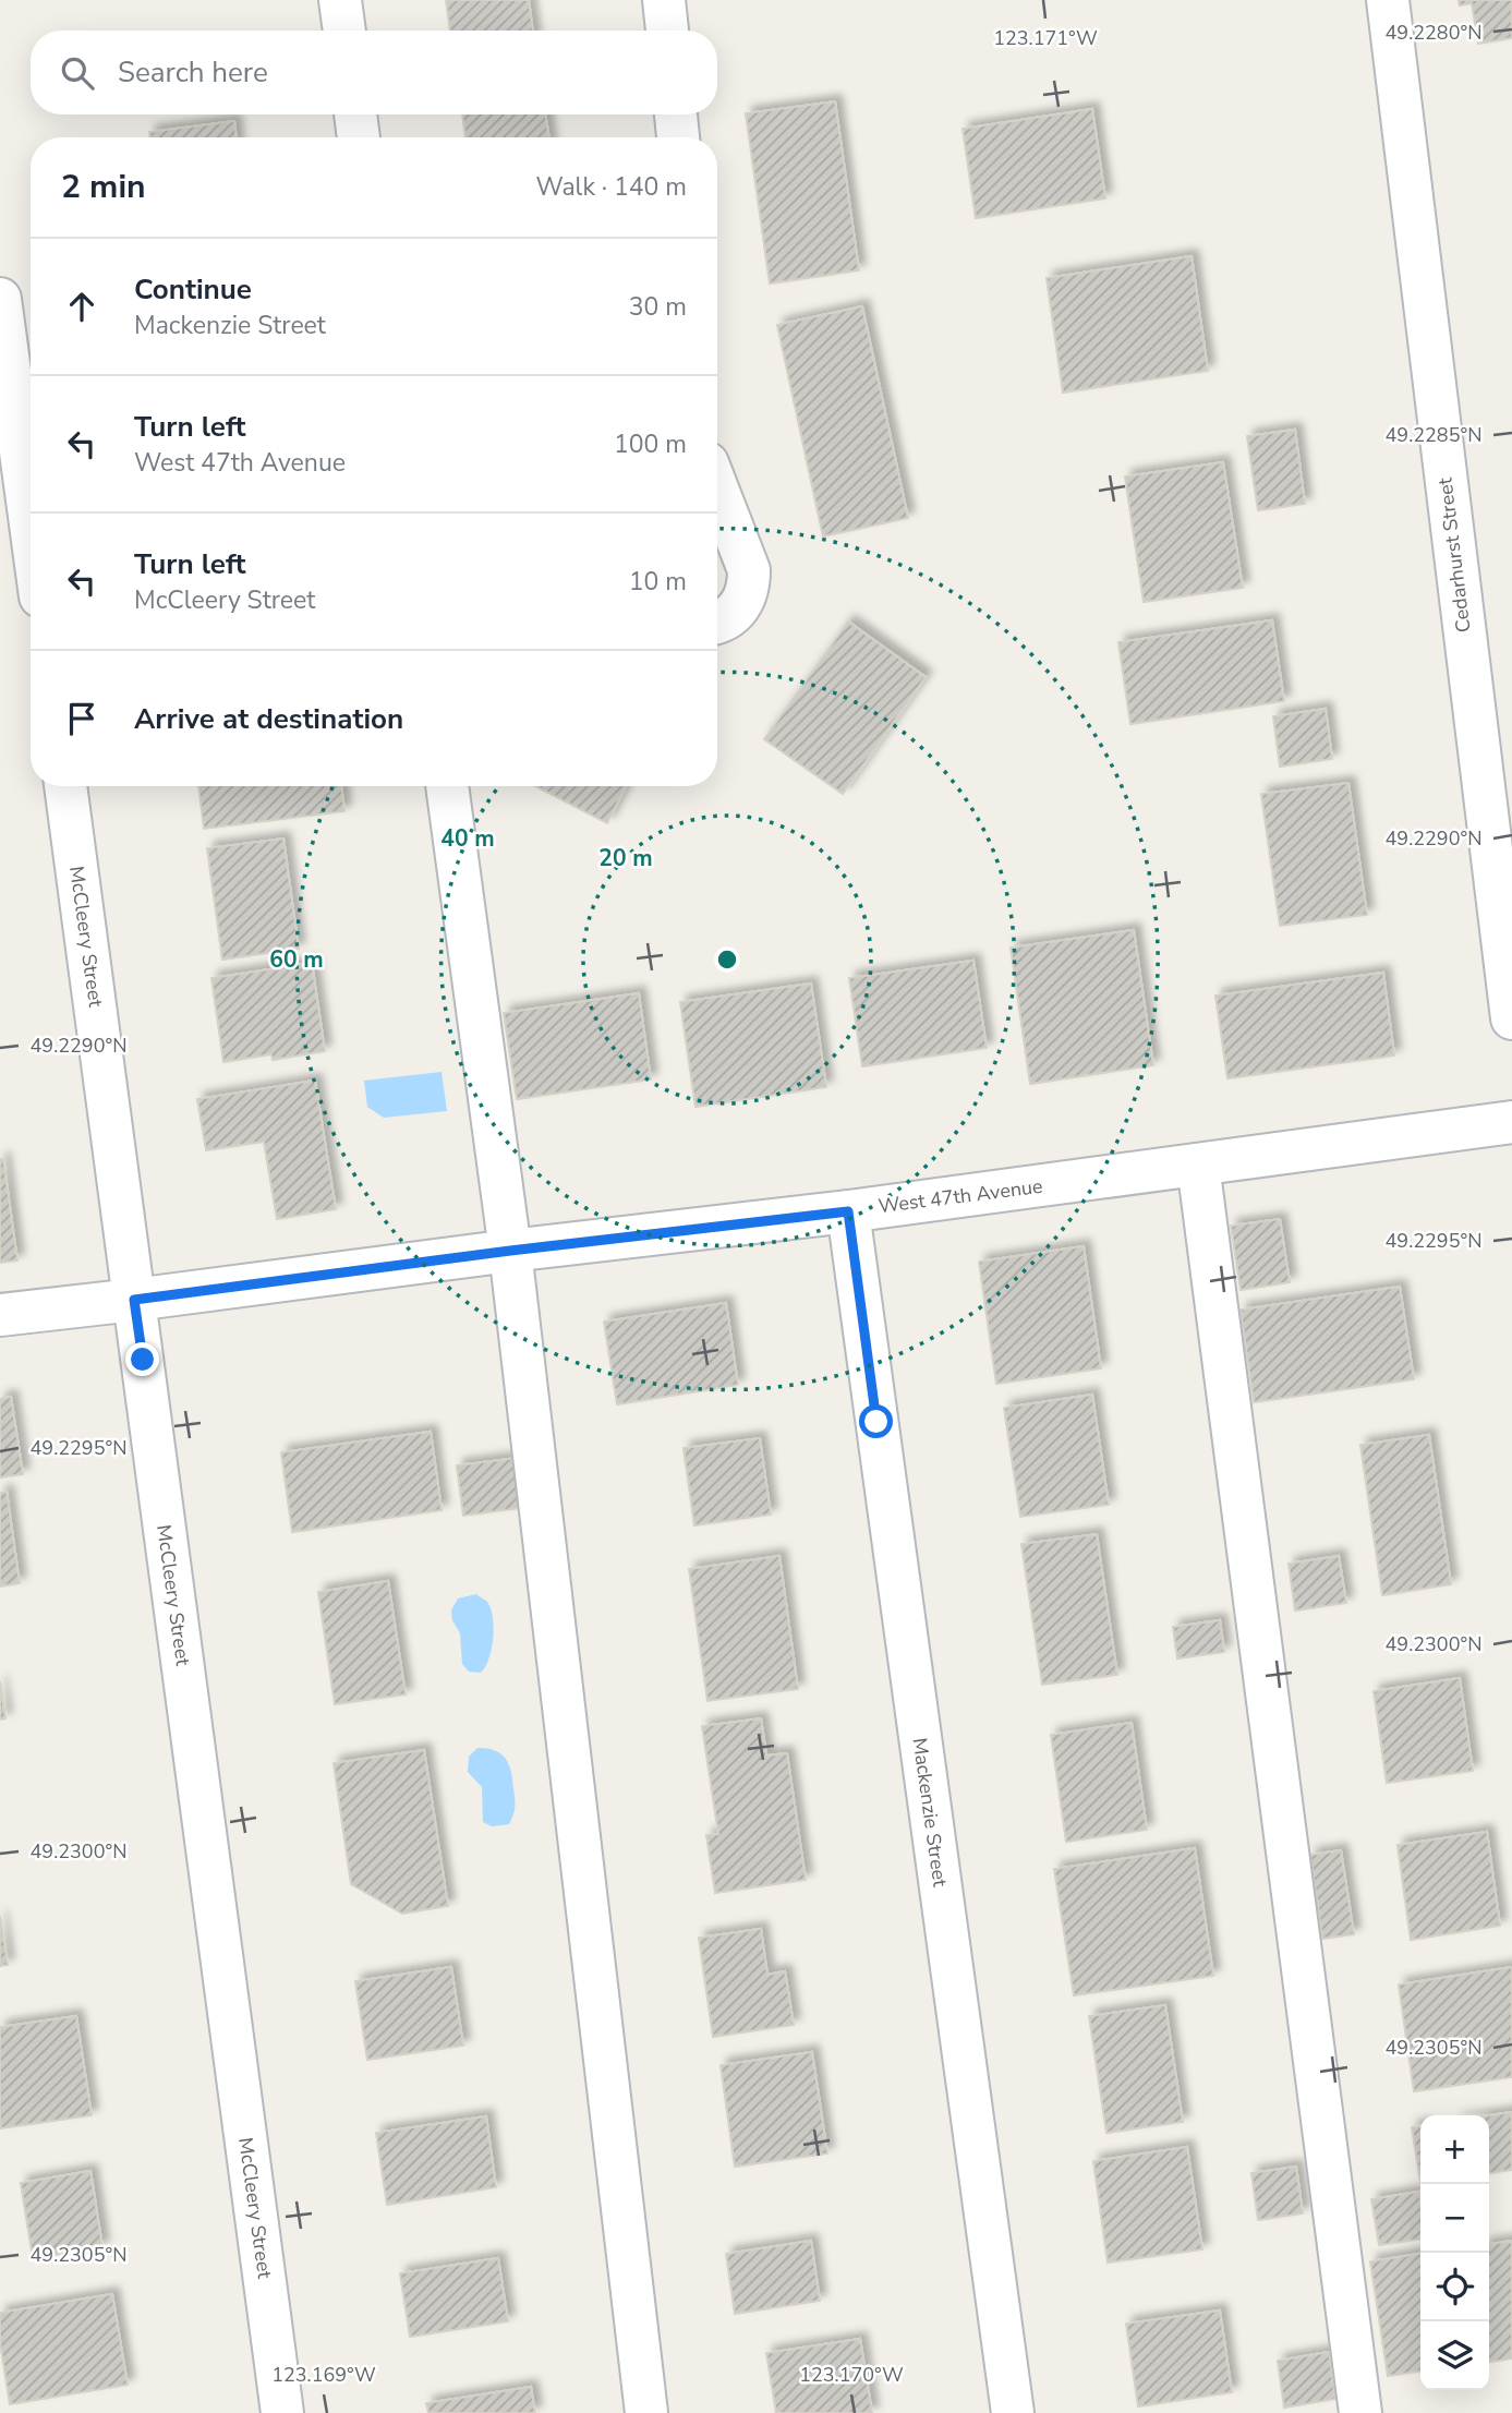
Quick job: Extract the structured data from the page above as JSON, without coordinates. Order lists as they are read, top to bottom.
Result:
{
  "streets": {
    "street": [
      "Cedarhurst Street",
      "McCleery Street",
      "West 47th Avenue",
      "Mackenzie Street"
    ]
  },
  "crossings": [
    ["McCleery Street", "West 47th Avenue"],
    ["West 47th Avenue", "Mackenzie Street"]
  ],
  "page": {
    "search": "Search here",
    "heading": ["2 min", "Walk · 140 m"],
    "list": [
      ["Continue", "Mackenzie Street", "30 m"],
      ["Turn left", "West 47th Avenue", "100 m"],
      ["Turn left", "McCleery Street", "10 m"],
      "Arrive at destination"
    ],
    "map_buttons": ["+", "−"]
  },
  "coordinates": [
    "49.2280°N",
    "123.171°W",
    "49.2285°N",
    "49.2290°N",
    "49.2295°N",
    "49.2300°N",
    "49.2305°N",
    "123.169°W",
    "123.170°W"
  ],
  "rings": ["40 m", "20 m", "60 m"]
}
